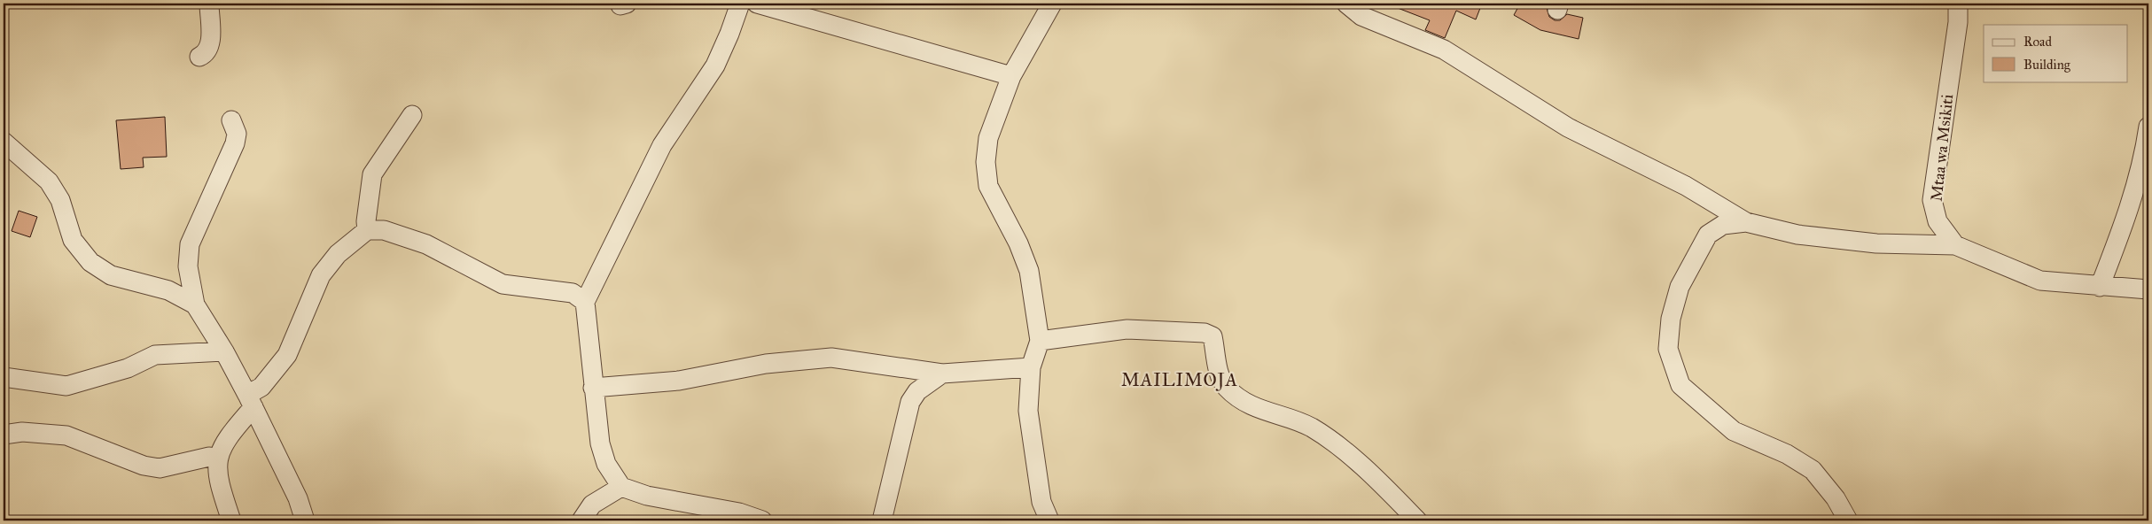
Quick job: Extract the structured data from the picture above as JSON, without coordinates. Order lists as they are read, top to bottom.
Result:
{
  "streets": {
    "street": ["Mtaa wa Msikiti"]
  },
  "districts": ["MAILIMOJA"],
  "legend": ["Road", "Building"]
}
